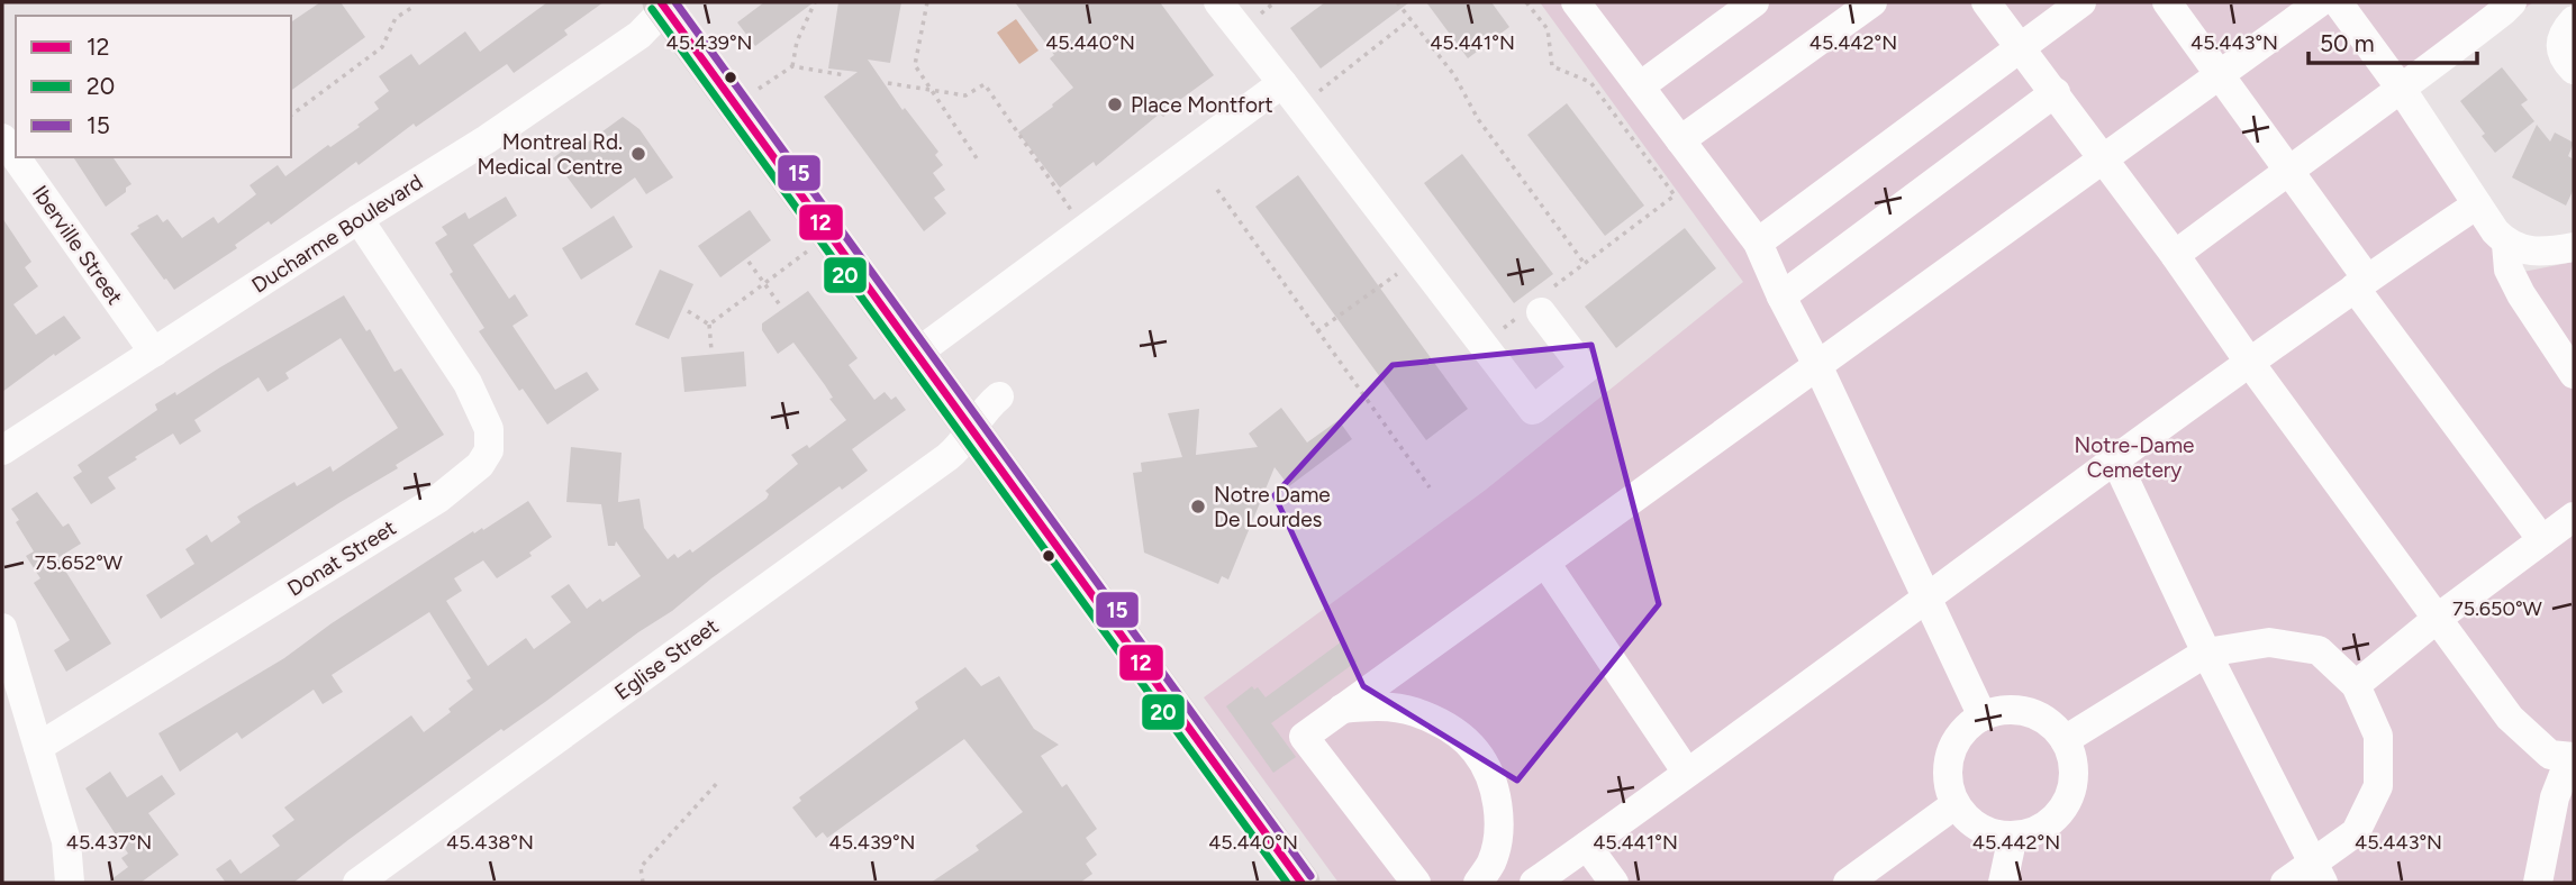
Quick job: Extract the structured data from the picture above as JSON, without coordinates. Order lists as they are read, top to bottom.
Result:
{
  "streets": {
    "street": [
      "Ducharme Boulevard",
      "Iberville Street",
      "Donat Street",
      "Eglise Street"
    ]
  },
  "crossings": [
    ["Ducharme Boulevard", "Iberville Street"],
    ["Ducharme Boulevard", "Donat Street"]
  ],
  "parks": ["Notre-Dame Cemetery"],
  "places": ["Place Montfort", "Montreal Rd. Medical Centre", "Notre Dame De Lourdes"],
  "lines": ["transit line 12", "transit line 15", "transit line 20"],
  "legend": ["12", "20", "15"],
  "scale_bar": "50 m",
  "coordinates": [
    "45.439°N",
    "45.440°N",
    "45.441°N",
    "45.442°N",
    "45.443°N",
    "75.652°W",
    "75.650°W",
    "45.437°N",
    "45.438°N"
  ]
}
